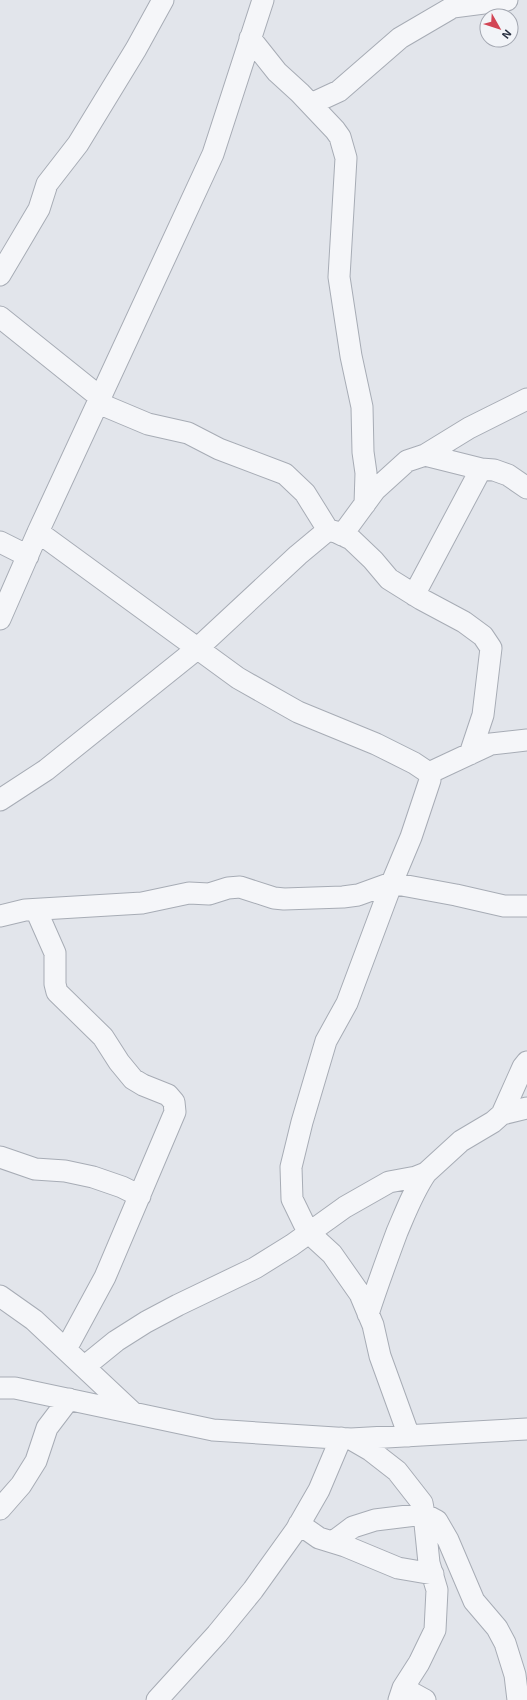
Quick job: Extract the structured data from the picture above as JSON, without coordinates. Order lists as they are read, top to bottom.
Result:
{
  "north": "bottom right"
}
